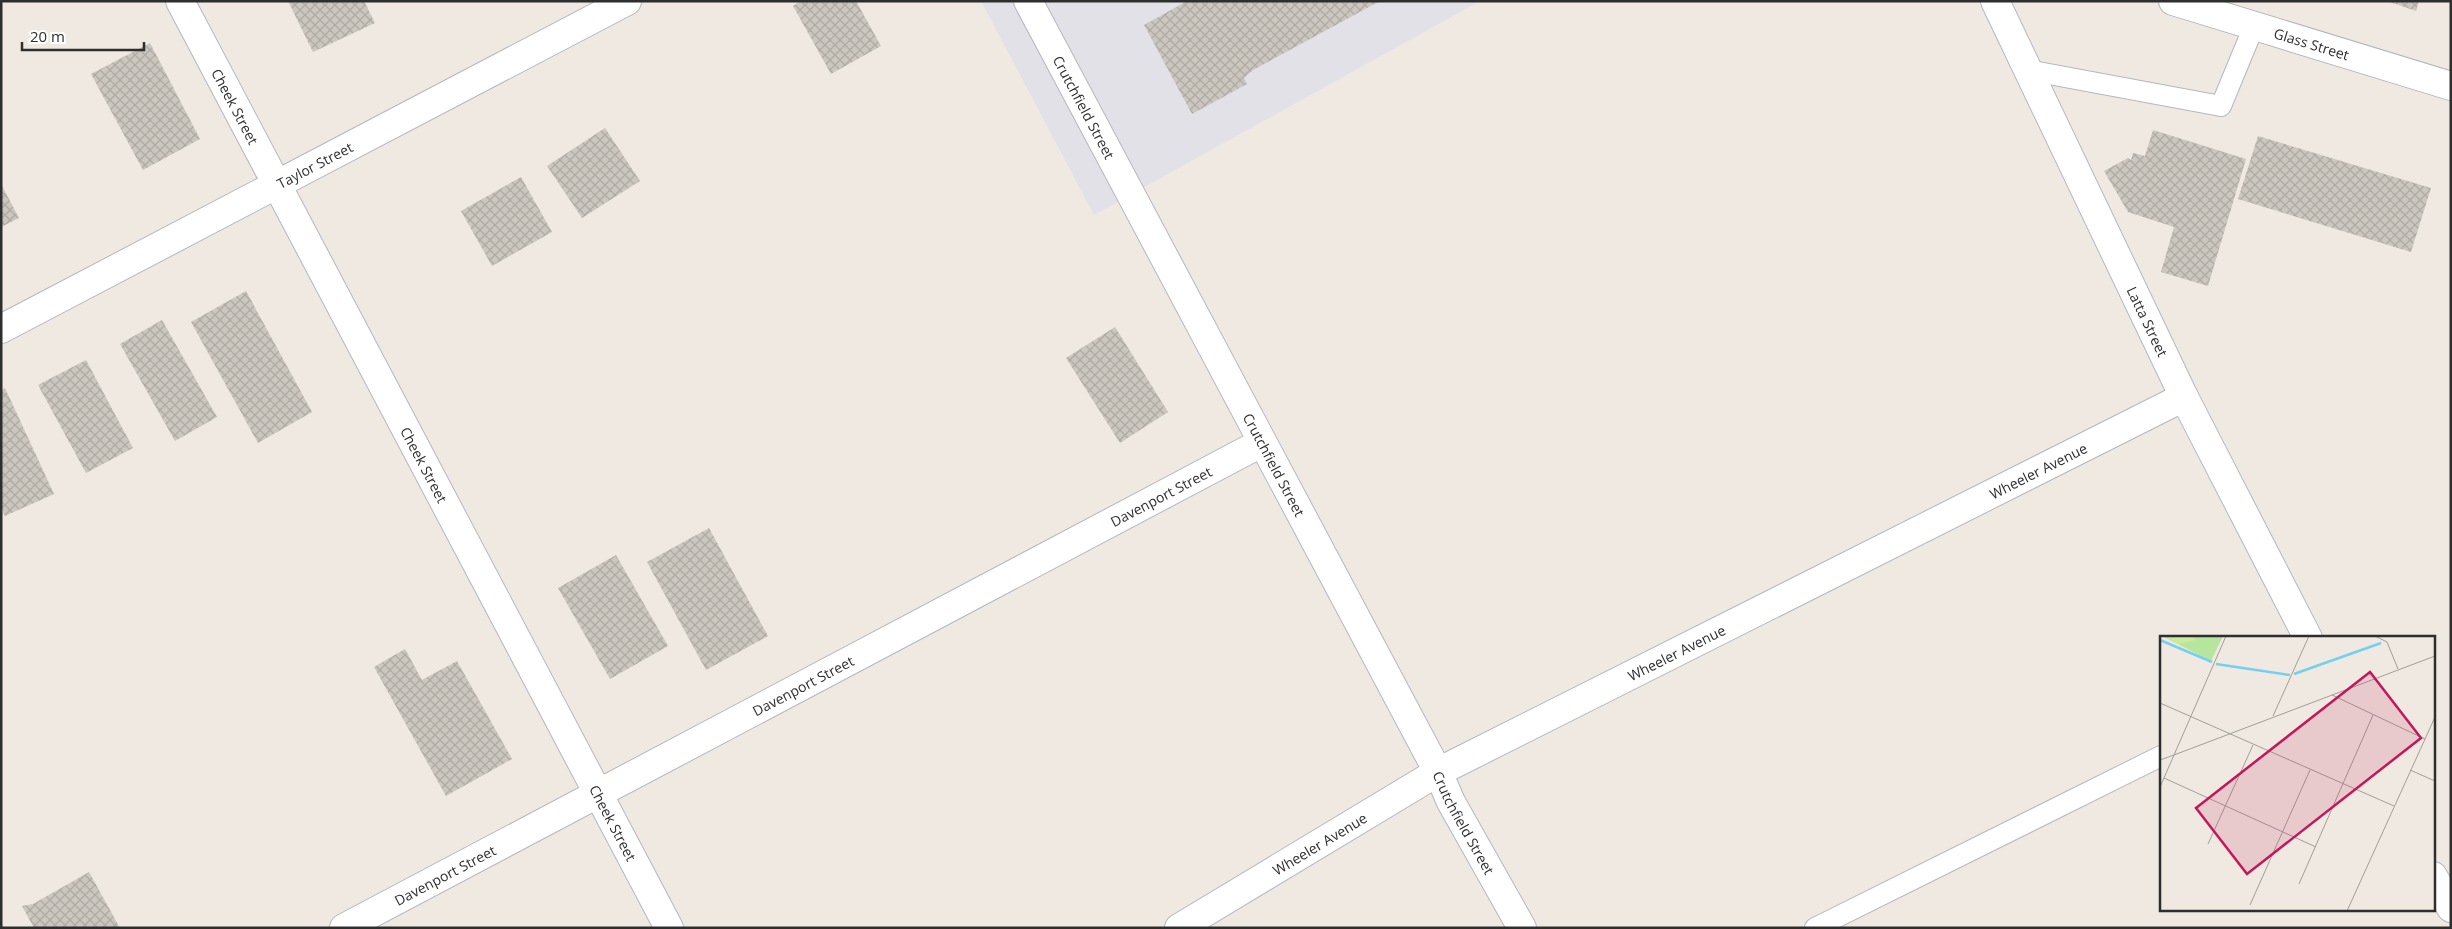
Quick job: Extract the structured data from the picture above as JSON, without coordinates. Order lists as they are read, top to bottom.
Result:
{
  "streets": {
    "street": [
      "Glass Street",
      "Cheek Street",
      "Crutchfield Street",
      "Taylor Street",
      "Latta Street",
      "Wheeler Avenue",
      "Davenport Street"
    ]
  },
  "crossings": [
    ["Cheek Street", "Taylor Street"],
    ["Cheek Street", "Davenport Street"],
    ["Crutchfield Street", "Wheeler Avenue"],
    ["Crutchfield Street", "Davenport Street"],
    ["Latta Street", "Wheeler Avenue"]
  ],
  "scale_bar": "20 m"
}
